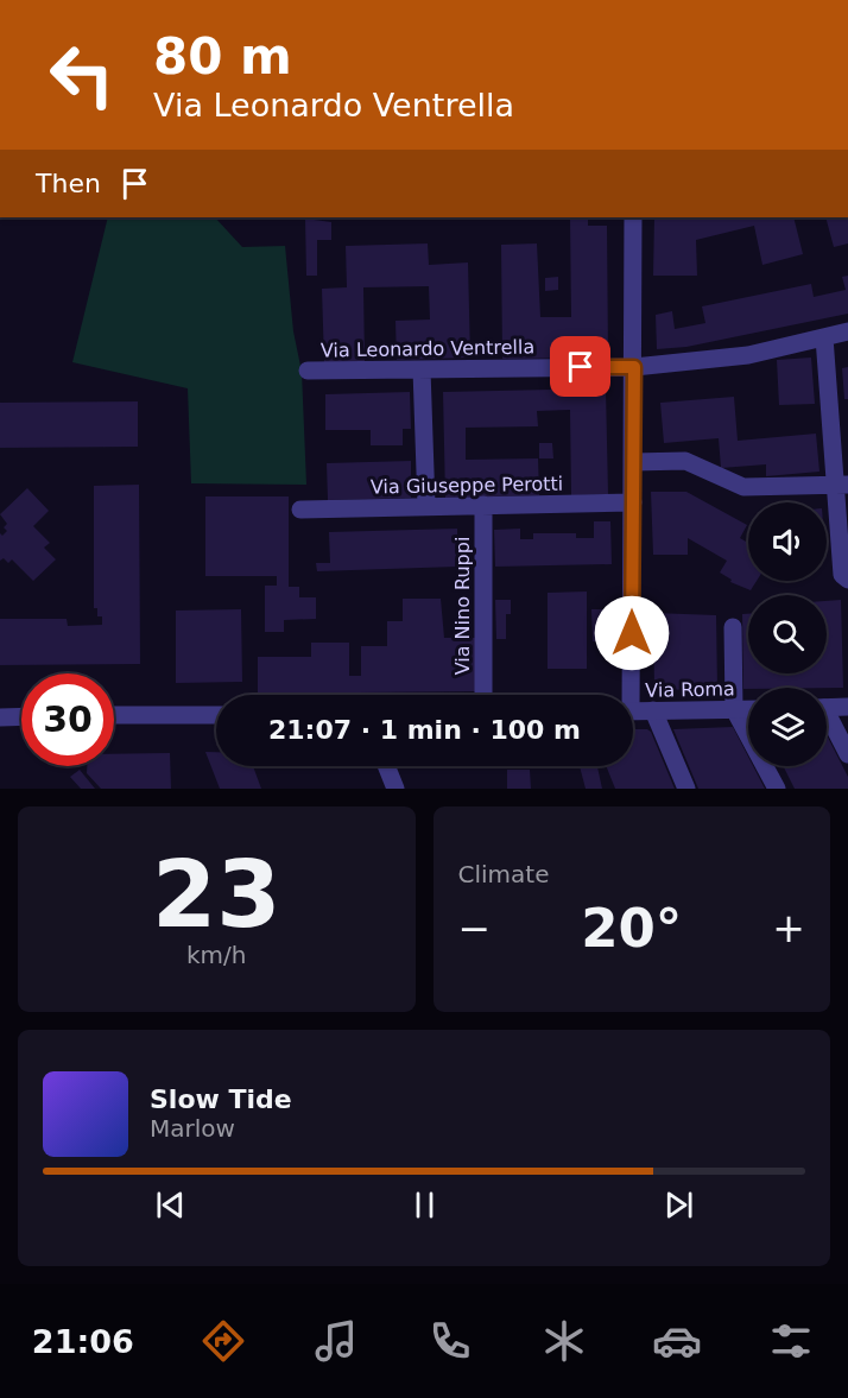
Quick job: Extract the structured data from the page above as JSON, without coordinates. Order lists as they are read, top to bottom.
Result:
{
  "streets": {
    "street": [
      "Via Leonardo Ventrella",
      "Via Giuseppe Perotti",
      "Via Nino Ruppi",
      "Via Roma"
    ]
  },
  "crossings": [
    ["Via Giuseppe Perotti", "Via Nino Ruppi"]
  ],
  "page": {
    "turn": ["80 m", "Via Leonardo Ventrella"],
    "then": "Then",
    "limit": "30",
    "trip": "21:07 · 1 min · 100 m",
    "tile": [
      ["23", "km/h"],
      "Climate"
    ],
    "heat": ["−", "20°", "+"],
    "song": ["Slow Tide", "Marlow"],
    "tabs": "21:06"
  }
}
